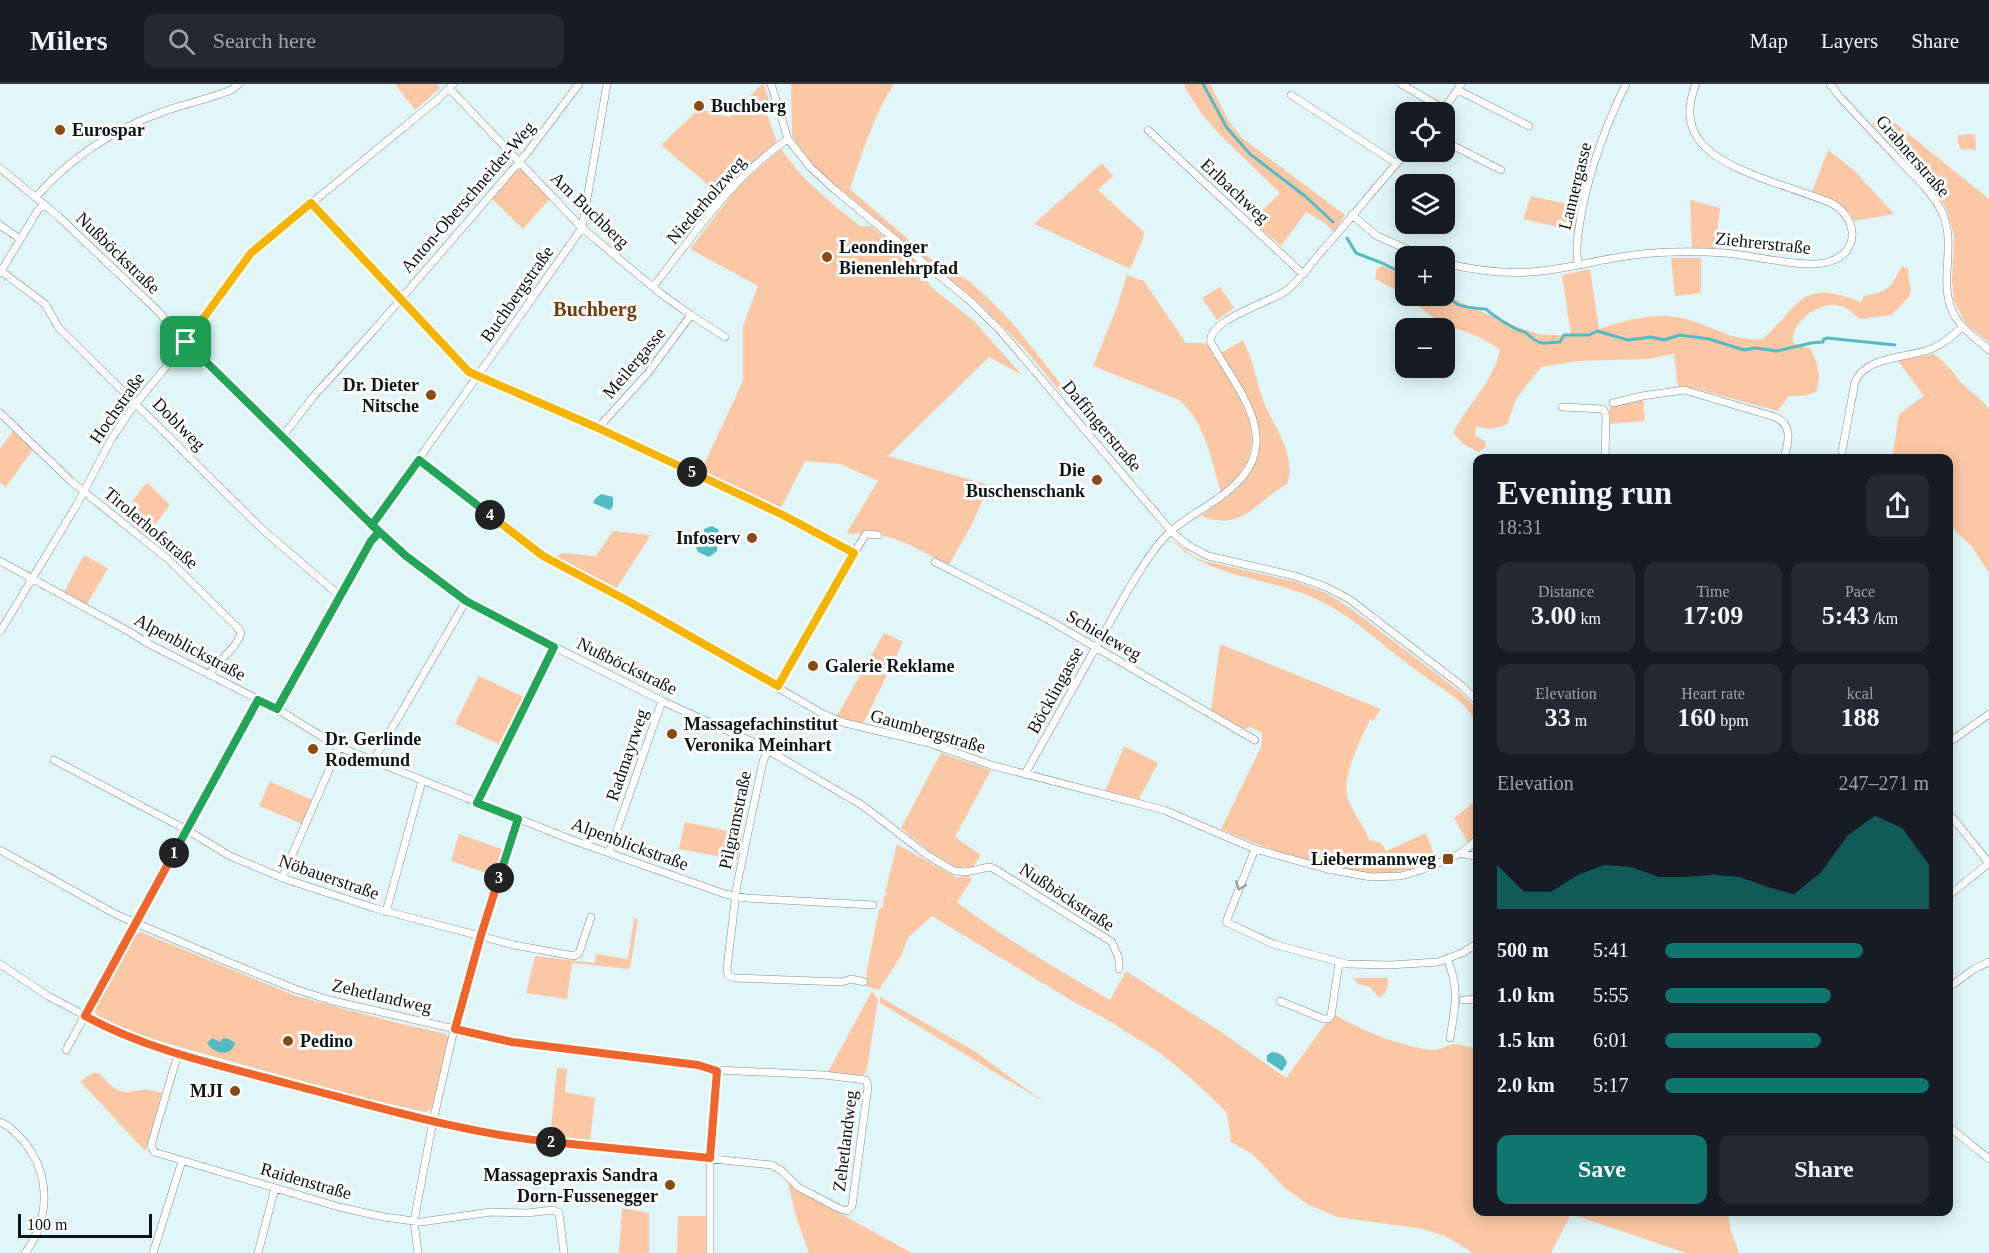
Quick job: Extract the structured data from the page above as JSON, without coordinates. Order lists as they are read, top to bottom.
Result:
{
  "streets": {
    "street": [
      "Grabnerstraße",
      "Lannergasse",
      "Erlbachweg",
      "Anton-Oberschneider-Weg",
      "Niederholzweg",
      "Am Buchberg",
      "Ziehrerstraße",
      "Nußböckstraße",
      "Buchbergstraße",
      "Meilergasse",
      "Hochstraße",
      "Doblweg",
      "Daffingerstraße",
      "Tirolerhofstraße",
      "Schieleweg",
      "Alpenblickstraße",
      "Böcklingasse",
      "Gaumbergstraße",
      "Radmayrweg",
      "Pilgramstraße",
      "Nöbauerstraße",
      "Zehetlandweg",
      "Raidenstraße"
    ]
  },
  "crossings": [
    ["Lannergasse", "Ziehrerstraße"],
    ["Anton-Oberschneider-Weg", "Am Buchberg"],
    ["Anton-Oberschneider-Weg", "Nußböckstraße"],
    ["Niederholzweg", "Am Buchberg"],
    ["Niederholzweg", "Daffingerstraße"],
    ["Am Buchberg", "Buchbergstraße"],
    ["Am Buchberg", "Meilergasse"],
    ["Am Buchberg", "Hochstraße"],
    ["Nußböckstraße", "Buchbergstraße"],
    ["Nußböckstraße", "Hochstraße"],
    ["Nußböckstraße", "Radmayrweg"],
    ["Nußböckstraße", "Pilgramstraße"],
    ["Buchbergstraße", "Gaumbergstraße"],
    ["Hochstraße", "Doblweg"],
    ["Hochstraße", "Tirolerhofstraße"],
    ["Hochstraße", "Alpenblickstraße"],
    ["Daffingerstraße", "Böcklingasse"],
    ["Tirolerhofstraße", "Alpenblickstraße"],
    ["Schieleweg", "Böcklingasse"],
    ["Alpenblickstraße", "Radmayrweg"],
    ["Alpenblickstraße", "Pilgramstraße"],
    ["Böcklingasse", "Gaumbergstraße"]
  ],
  "districts": ["Buchberg"],
  "places": {
    "other": [
      "Buchberg",
      "Eurospar",
      "Leondinger Bienenlehrpfad",
      "Dr. Dieter Nitsche",
      "Die Buschenschank",
      "Infoserv",
      "Galerie Reklame",
      "Massagefachinstitut Veronika Meinhart",
      "Dr. Gerlinde Rodemund",
      "Pedino",
      "MJI",
      "Massagepraxis Sandra Dorn-Fussenegger"
    ],
    "transit": ["Liebermannweg"]
  },
  "scale_bar": "100 m",
  "page": {
    "header": "Milers",
    "search": "Search here",
    "nav": ["Map", "Layers", "Share"],
    "map_buttons": ["+", "−"],
    "heading": ["Evening run", "18:31"],
    "pins": [
      "5",
      "4",
      "1",
      "3",
      "2"
    ],
    "stats": [
      ["Distance", "3.00 km"],
      ["Time", "17:09"],
      ["Pace", "5:43 /km"],
      ["Elevation", "33 m"],
      ["Heart rate", "160 bpm"],
      ["kcal", "188"]
    ],
    "chart": ["Elevation", "247–271 m"],
    "list": [
      {
        "name": "500 m",
        "note": "5:41"
      },
      {
        "name": "1.0 km",
        "note": "5:55"
      },
      {
        "name": "1.5 km",
        "note": "6:01"
      },
      {
        "name": "2.0 km",
        "note": "5:17"
      }
    ],
    "buttons": ["Save", "Share"],
    "scale": "100 m"
  }
}
